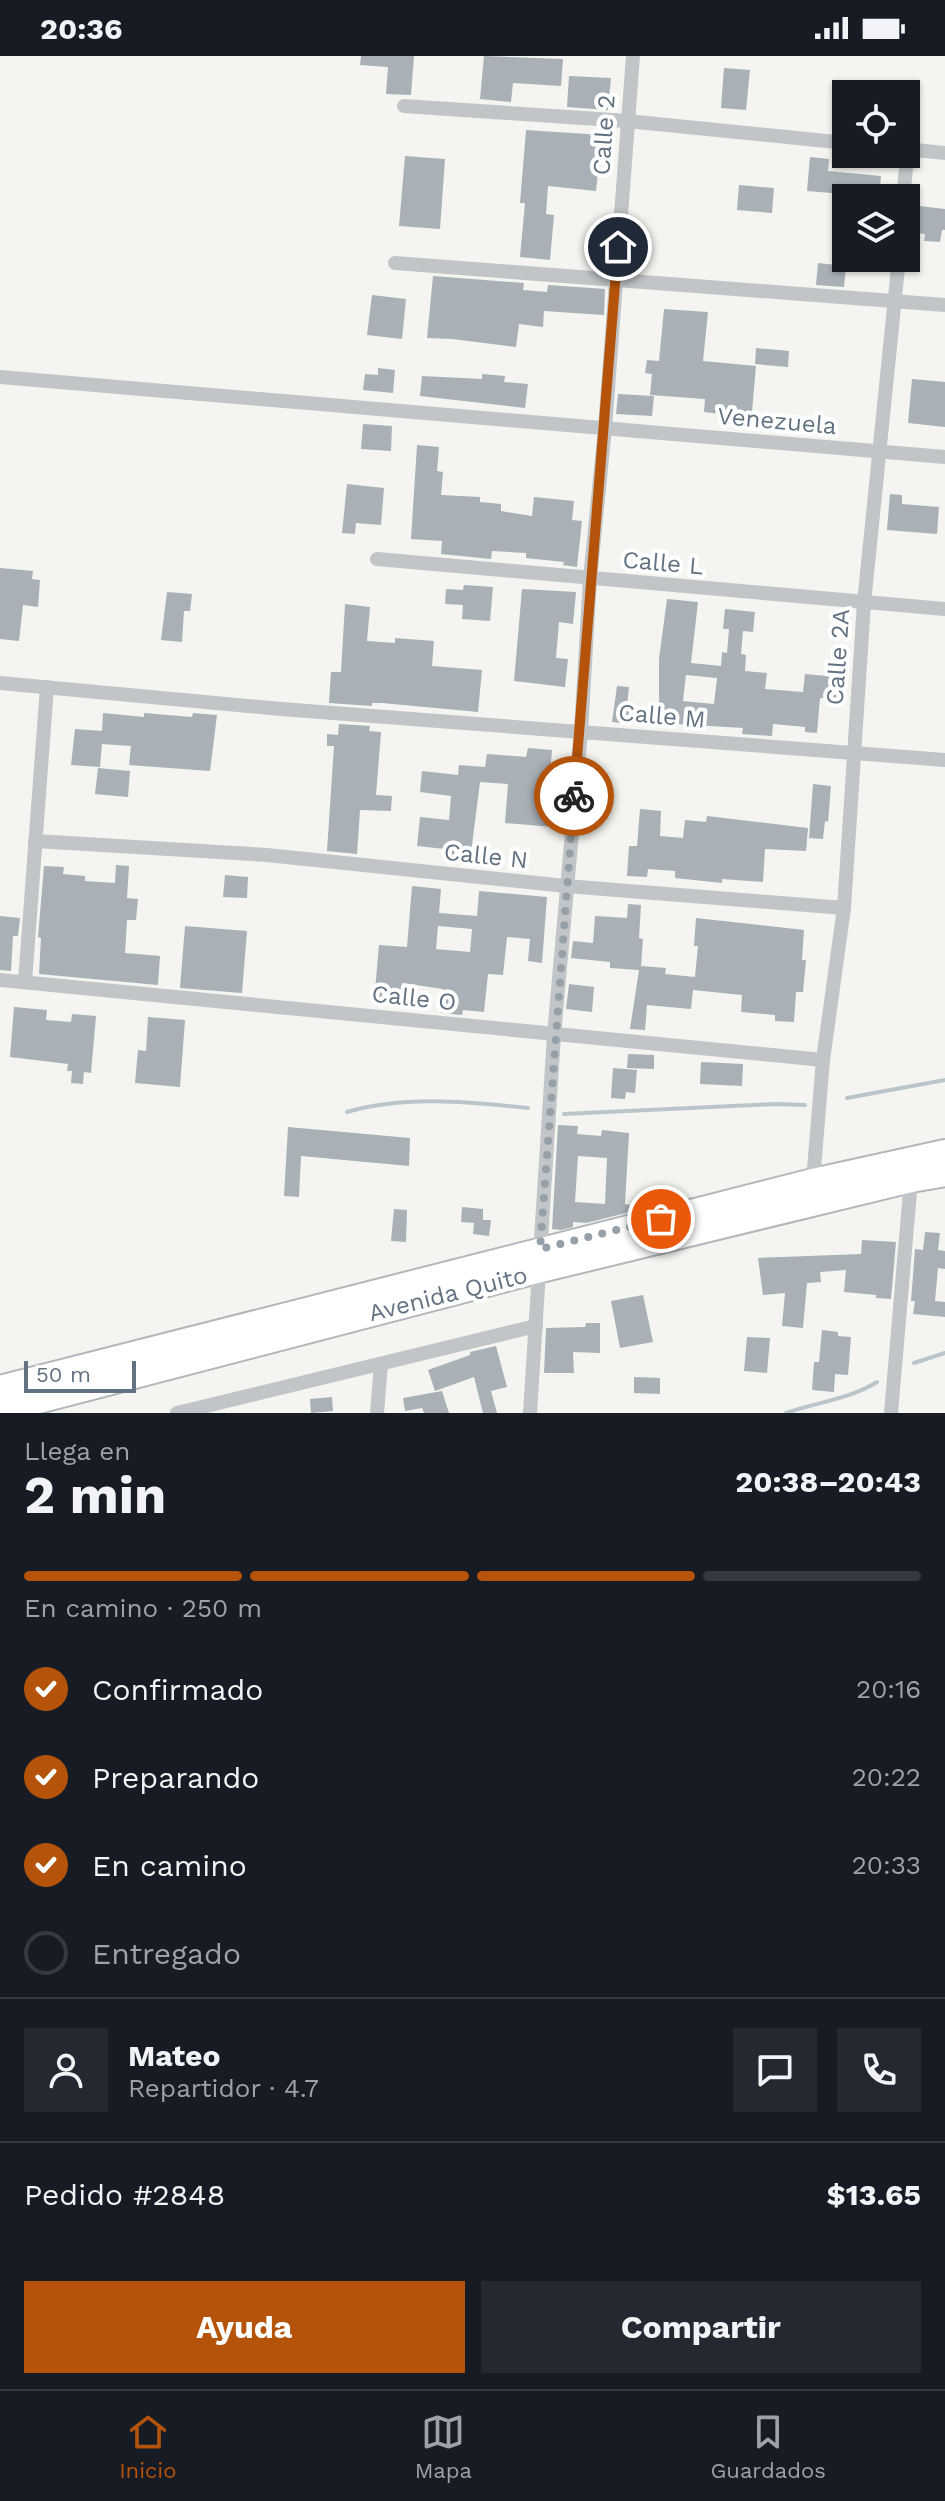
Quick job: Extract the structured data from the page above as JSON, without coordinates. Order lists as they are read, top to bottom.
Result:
{
  "streets": {
    "highway": ["Avenida Quito"],
    "street": [
      "Calle 2",
      "Venezuela",
      "Calle L",
      "Calle 2A",
      "Calle M",
      "Calle N",
      "Calle O"
    ]
  },
  "crossings": [
    ["Calle 2", "Venezuela"],
    ["Calle 2", "Calle L"],
    ["Calle 2", "Calle M"],
    ["Calle 2", "Calle N"],
    ["Calle 2", "Calle O"],
    ["Calle 2", "Avenida Quito"],
    ["Venezuela", "Calle 2A"],
    ["Calle L", "Calle 2A"],
    ["Calle 2A", "Calle M"],
    ["Calle 2A", "Calle N"],
    ["Calle 2A", "Calle O"],
    ["Calle 2A", "Avenida Quito"]
  ],
  "scale_bar": "50 m",
  "page": {
    "status": "20:36",
    "scale": "50 m",
    "heading": ["2 min", "Llega en", "20:38–20:43"],
    "panel": [
      "Mateo",
      "Repartidor · 4.7",
      "Pedido #2848",
      "$13.65"
    ],
    "bar": "En camino · 250 m",
    "list": [
      ["Confirmado", "20:16"],
      ["Preparando", "20:22"],
      ["En camino", "20:33"],
      "Entregado"
    ],
    "buttons": ["Ayuda", "Compartir"],
    "tabs": ["Inicio", "Mapa", "Guardados"]
  }
}
